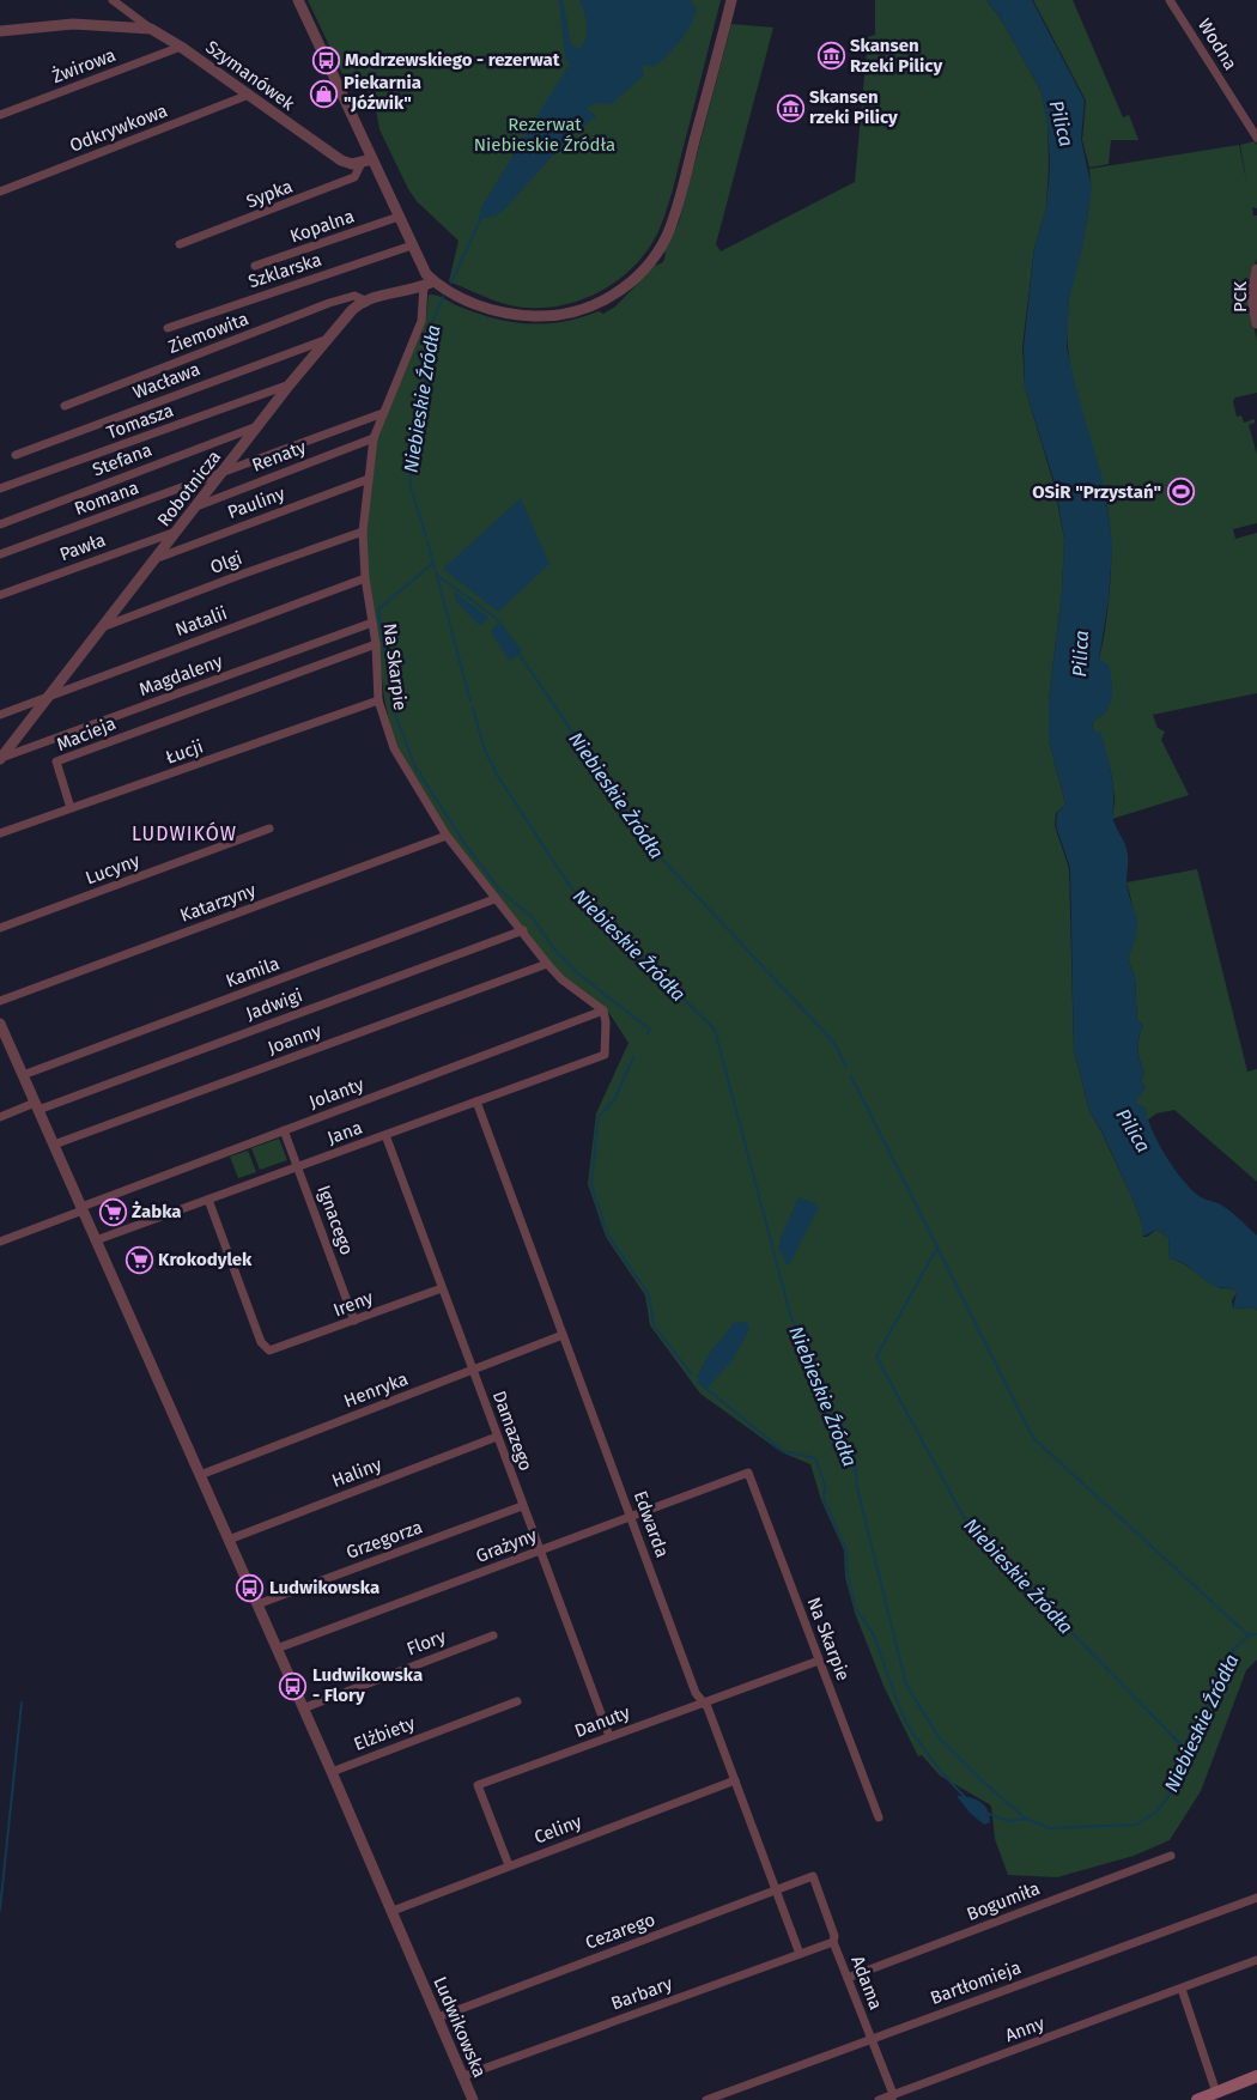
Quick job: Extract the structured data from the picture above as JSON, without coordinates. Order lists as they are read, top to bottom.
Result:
{
  "streets": {
    "street": [
      "Wodna",
      "Żwirowa",
      "Szymanówek",
      "Odkrywkowa",
      "Sypka",
      "Kopalna",
      "Szklarska",
      "PCK",
      "Ziemowita",
      "Wacława",
      "Tomasza",
      "Renaty",
      "Stefana",
      "Robotnicza",
      "Romana",
      "Pauliny",
      "Pawła",
      "Olgi",
      "Natalii",
      "Na Skarpie",
      "Magdaleny",
      "Macieja",
      "Łucji",
      "Lucyny",
      "Katarzyny",
      "Kamila",
      "Jadwigi",
      "Joanny",
      "Jolanty",
      "Jana",
      "Ignacego",
      "Ireny",
      "Henryka",
      "Damazego",
      "Haliny",
      "Edwarda",
      "Grzegorza",
      "Grażyny",
      "Flory",
      "Danuty",
      "Elżbiety",
      "Celiny",
      "Bogumiła",
      "Cezarego",
      "Adama",
      "Bartłomieja",
      "Barbary",
      "Ludwikowska",
      "Anny"
    ]
  },
  "crossings": [
    ["Żwirowa", "Szymanówek"],
    ["Szymanówek", "Odkrywkowa"],
    ["Szymanówek", "Sypka"],
    ["Ziemowita", "Robotnicza"],
    ["Wacława", "Robotnicza"],
    ["Tomasza", "Robotnicza"],
    ["Renaty", "Robotnicza"],
    ["Renaty", "Na Skarpie"],
    ["Stefana", "Robotnicza"],
    ["Robotnicza", "Romana"],
    ["Robotnicza", "Pauliny"],
    ["Robotnicza", "Pawła"],
    ["Robotnicza", "Olgi"],
    ["Robotnicza", "Natalii"],
    ["Robotnicza", "Na Skarpie"],
    ["Robotnicza", "Magdaleny"],
    ["Romana", "Na Skarpie"],
    ["Pauliny", "Na Skarpie"],
    ["Olgi", "Na Skarpie"],
    ["Natalii", "Na Skarpie"],
    ["Na Skarpie", "Magdaleny"],
    ["Na Skarpie", "Macieja"],
    ["Na Skarpie", "Łucji"],
    ["Na Skarpie", "Katarzyny"],
    ["Na Skarpie", "Kamila"],
    ["Na Skarpie", "Jadwigi"],
    ["Na Skarpie", "Joanny"],
    ["Na Skarpie", "Jolanty"],
    ["Na Skarpie", "Jana"],
    ["Na Skarpie", "Grażyny"],
    ["Na Skarpie", "Danuty"],
    ["Macieja", "Łucji"],
    ["Kamila", "Ludwikowska"],
    ["Jadwigi", "Ludwikowska"],
    ["Joanny", "Ludwikowska"],
    ["Jolanty", "Jana"],
    ["Jolanty", "Ignacego"],
    ["Jolanty", "Ludwikowska"],
    ["Jana", "Ignacego"],
    ["Jana", "Ireny"],
    ["Jana", "Damazego"],
    ["Jana", "Edwarda"],
    ["Jana", "Ludwikowska"],
    ["Ignacego", "Ireny"],
    ["Ireny", "Damazego"],
    ["Henryka", "Damazego"],
    ["Henryka", "Edwarda"],
    ["Henryka", "Ludwikowska"],
    ["Damazego", "Haliny"],
    ["Damazego", "Grzegorza"],
    ["Damazego", "Grażyny"],
    ["Damazego", "Danuty"],
    ["Haliny", "Ludwikowska"],
    ["Edwarda", "Grażyny"],
    ["Edwarda", "Danuty"],
    ["Edwarda", "Celiny"],
    ["Edwarda", "Cezarego"],
    ["Edwarda", "Barbary"],
    ["Grzegorza", "Ludwikowska"],
    ["Grażyny", "Ludwikowska"],
    ["Flory", "Ludwikowska"],
    ["Danuty", "Celiny"],
    ["Elżbiety", "Ludwikowska"],
    ["Celiny", "Ludwikowska"],
    ["Bogumiła", "Adama"],
    ["Cezarego", "Adama"],
    ["Cezarego", "Ludwikowska"],
    ["Adama", "Bartłomieja"],
    ["Adama", "Barbary"],
    ["Adama", "Anny"],
    ["Barbary", "Ludwikowska"]
  ],
  "districts": ["LUDWIKÓW"],
  "water": ["Pilica", "Niebieskie Źródła", "Niebieskie Żródła"],
  "parks": ["Rezerwat Niebieskie Źródła"],
  "places": {
    "museum": ["Skansen Rzeki Pilicy", "Skansen rzeki Pilicy"],
    "bus stop": ["Modrzewskiego - rezerwat", "Ludwikowska", "Ludwikowska - Flory"],
    "shop": ["Piekarnia \"Jóźwik\""],
    "sports": ["OSiR \"Przystań\""],
    "supermarket": ["Żabka", "Krokodylek"]
  }
}
